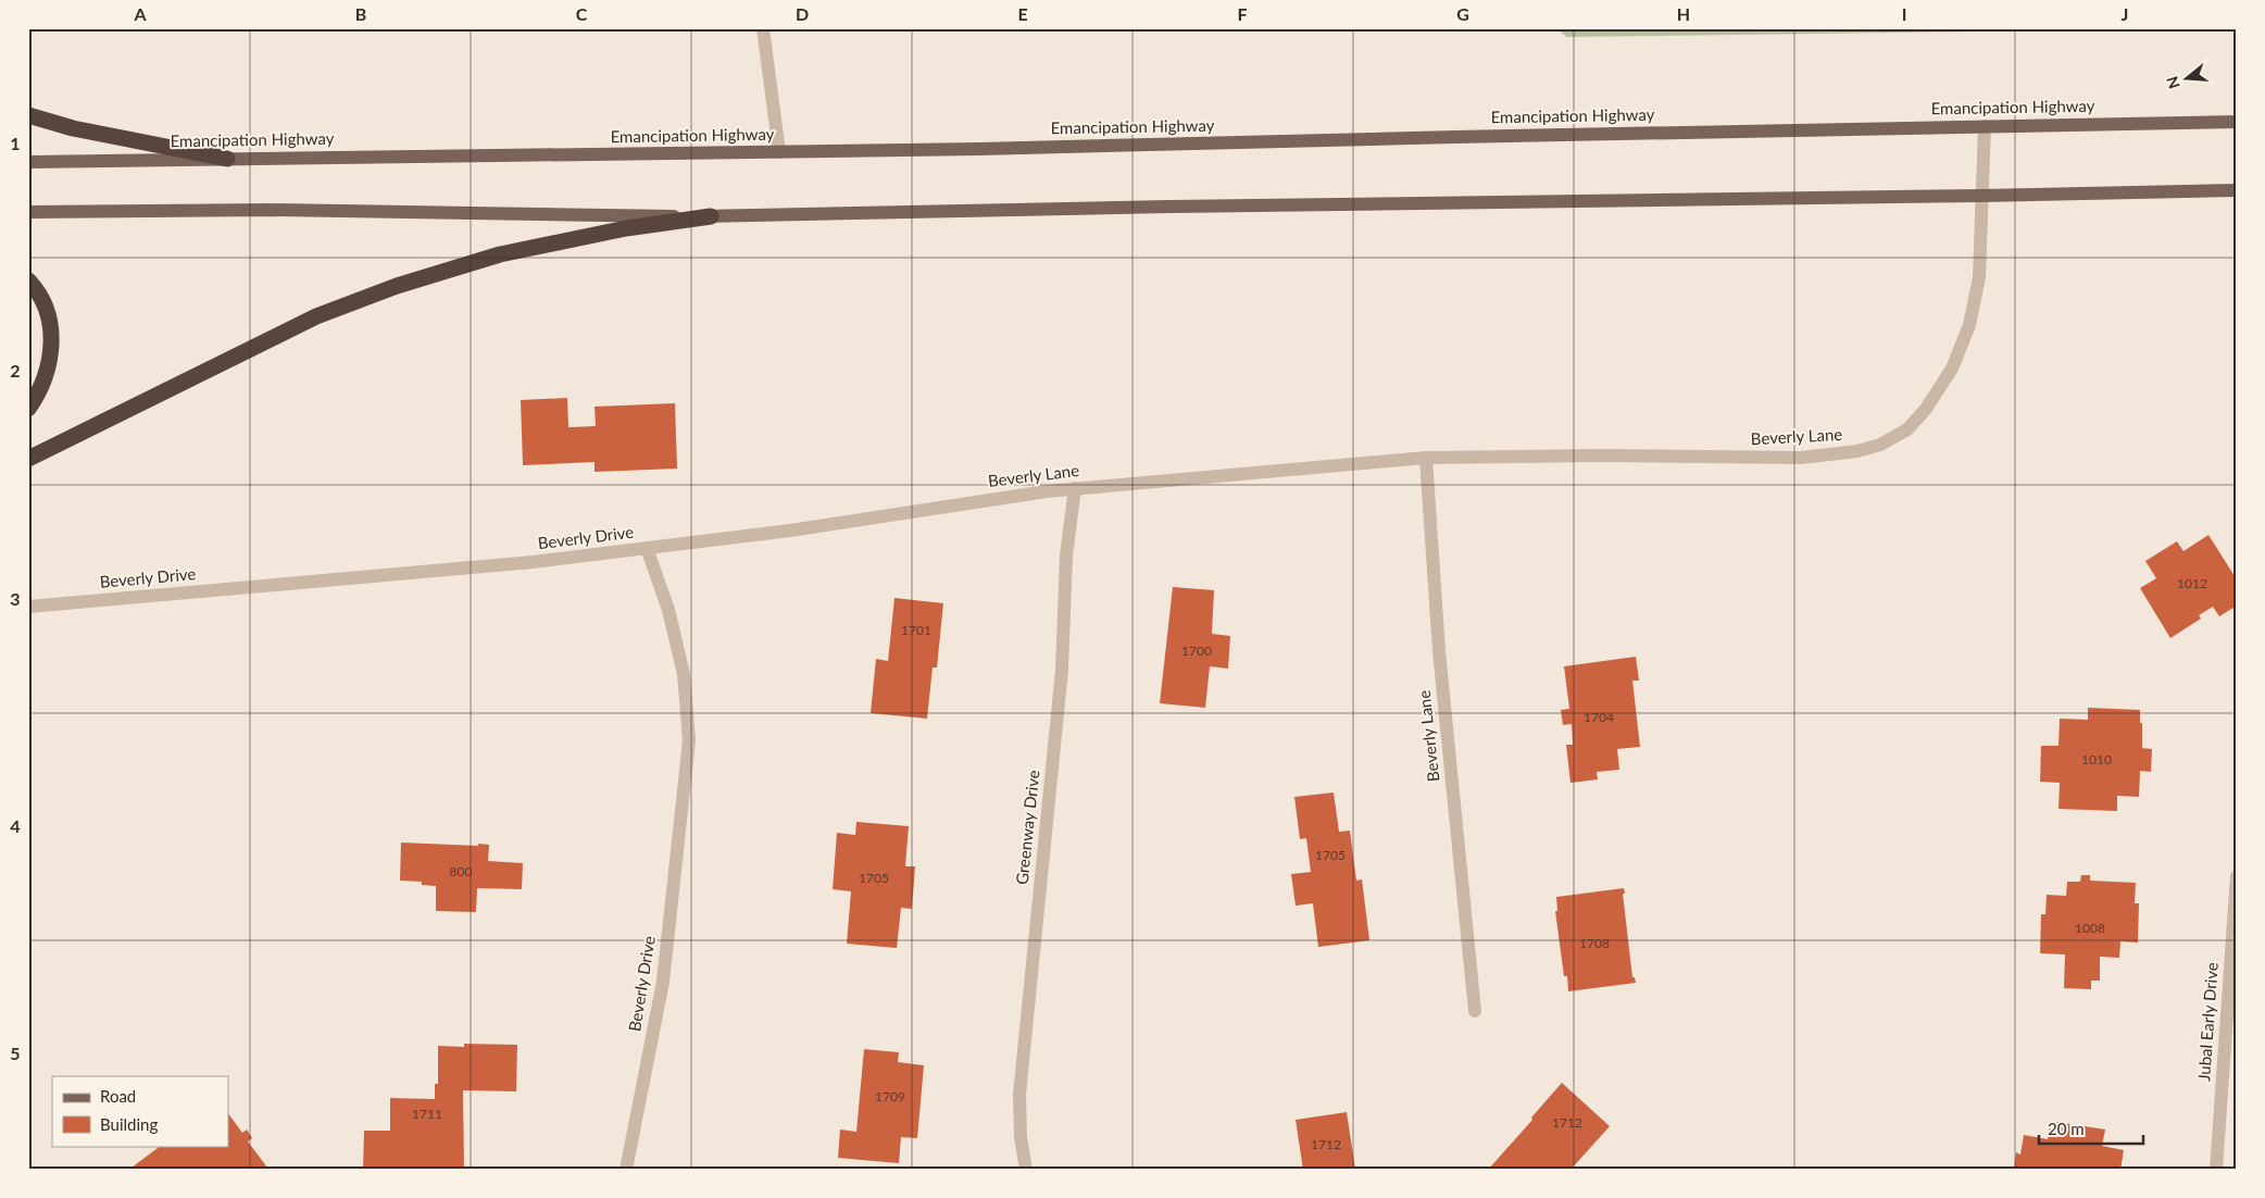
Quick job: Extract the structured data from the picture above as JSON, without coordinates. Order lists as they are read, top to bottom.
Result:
{
  "streets": {
    "main road": ["Emancipation Highway"],
    "street": [
      "Beverly Lane",
      "Beverly Drive",
      "Greenway Drive",
      "Jubal Early Drive"
    ]
  },
  "crossings": [
    ["Emancipation Highway", "Beverly Lane"],
    ["Beverly Lane", "Beverly Drive"],
    ["Beverly Lane", "Greenway Drive"]
  ],
  "house_numbers": [
    "1012",
    "1701",
    "1700",
    "1704",
    "1010",
    "1705",
    "800",
    "1705",
    "1008",
    "1708",
    "1709",
    "1711",
    "1712",
    "1712"
  ],
  "legend": ["Road", "Building"],
  "scale_bar": "20 m",
  "north": "left",
  "grid": {
    "columns": [
      "A",
      "B",
      "C",
      "D",
      "E",
      "F",
      "G",
      "H",
      "I",
      "J"
    ],
    "rows": [
      "1",
      "2",
      "3",
      "4",
      "5"
    ]
  }
}
